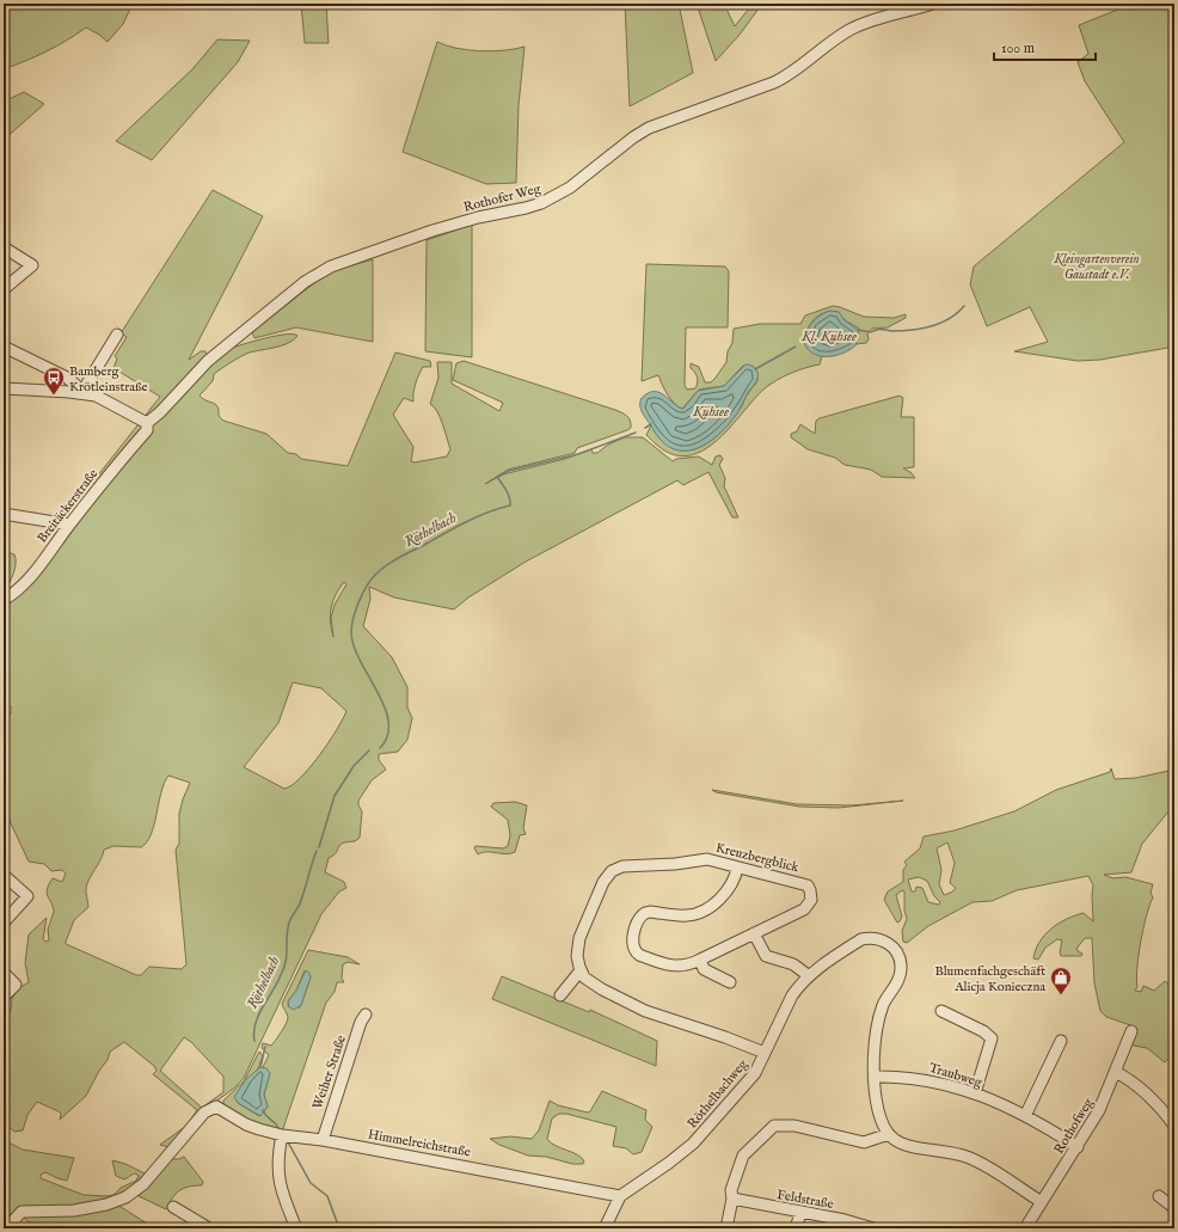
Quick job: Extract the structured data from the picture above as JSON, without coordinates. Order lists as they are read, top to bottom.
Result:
{
  "streets": {
    "street": [
      "Rothofer Weg",
      "Breitäckerstraße",
      "Kreuzbergblick",
      "Weiher Straße",
      "Traubweg",
      "Röthelbachweg",
      "Rothofweg",
      "Himmelreichstraße",
      "Feldstraße"
    ]
  },
  "crossings": [
    ["Rothofer Weg", "Breitäckerstraße"],
    ["Weiher Straße", "Himmelreichstraße"],
    ["Traubweg", "Röthelbachweg"],
    ["Traubweg", "Rothofweg"],
    ["Röthelbachweg", "Himmelreichstraße"]
  ],
  "water": ["Kl. Kühsee", "Kühsee", "Röthelbach"],
  "parks": ["Kleingartenverein Gaustadt e.V."],
  "places": {
    "bus stop": ["Bamberg Krötleinstraße"],
    "shop": ["Blumenfachgeschäft Alicja Konieczna"]
  },
  "scale_bar": "100 m"
}
